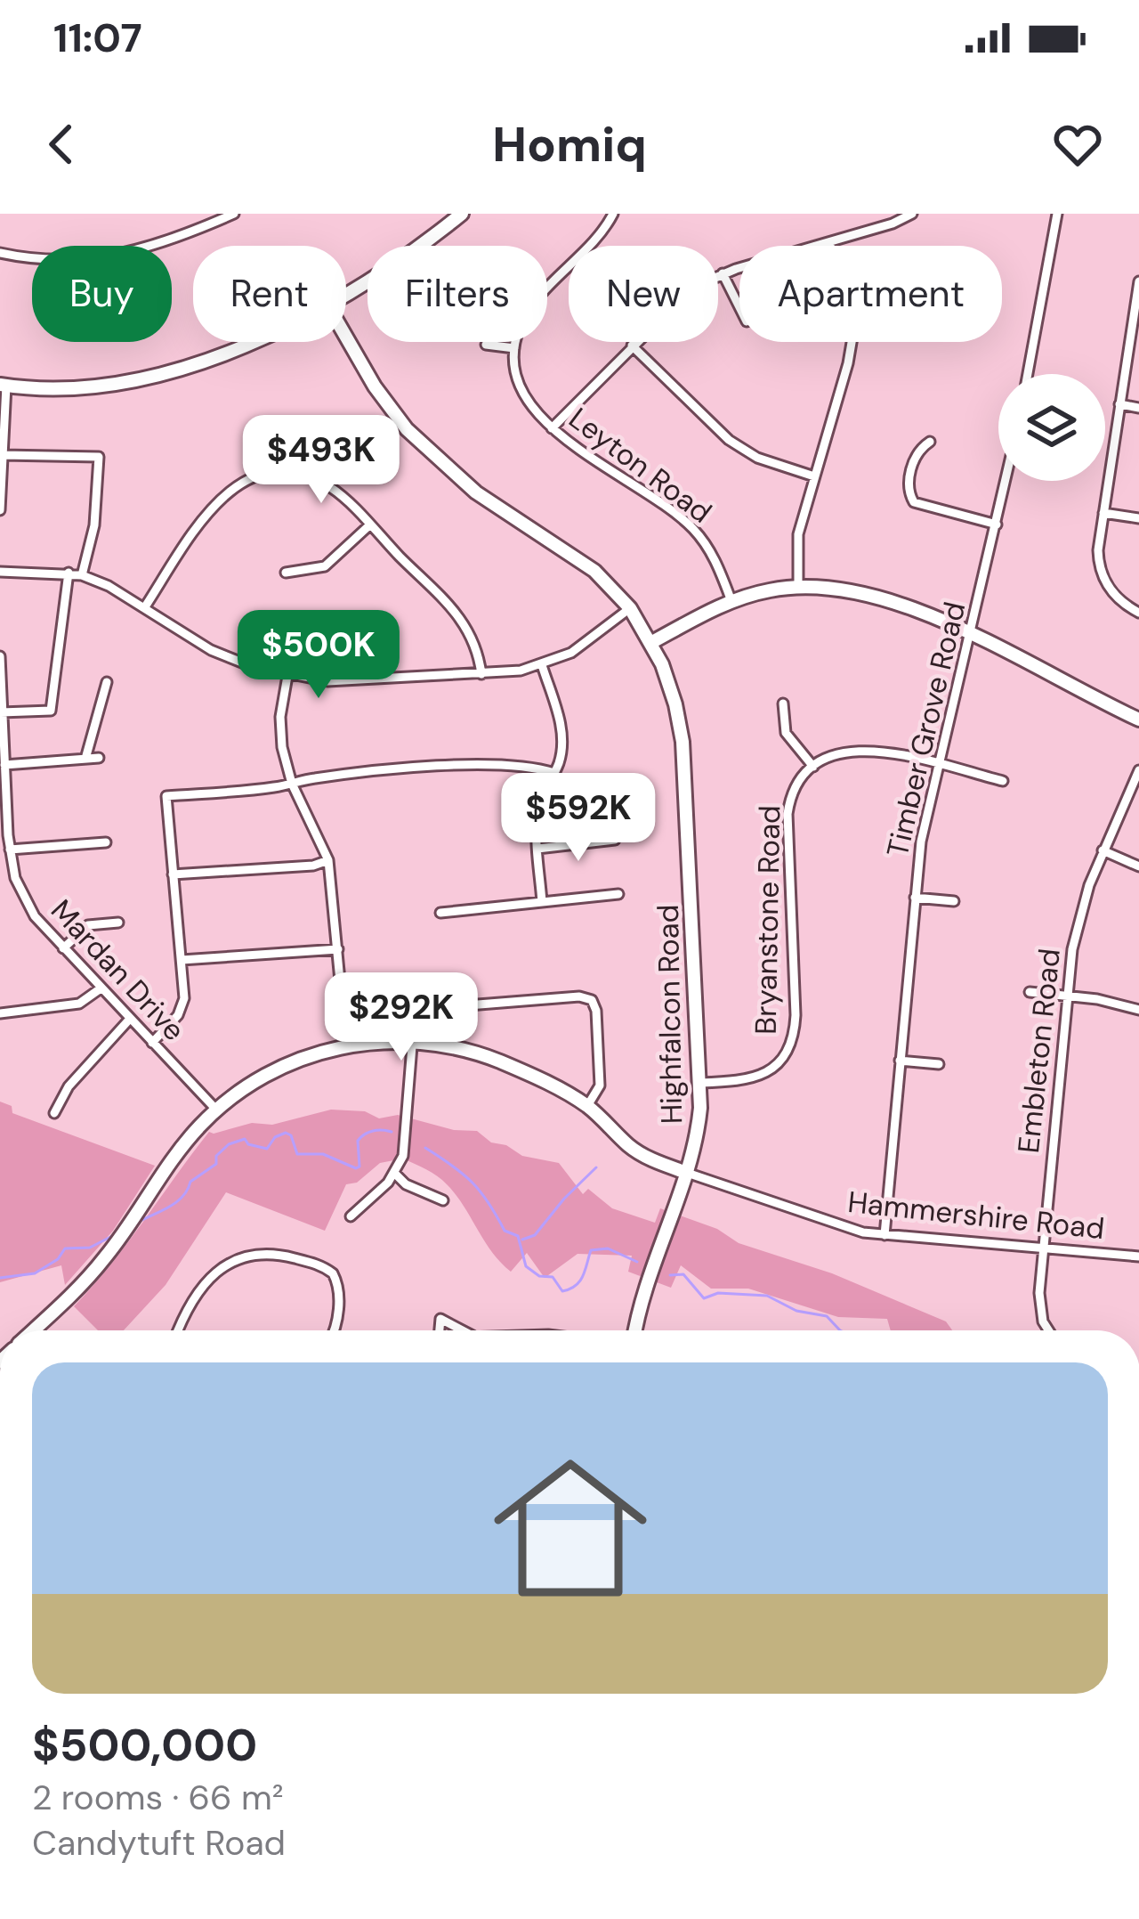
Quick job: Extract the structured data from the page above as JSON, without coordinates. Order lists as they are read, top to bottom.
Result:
{
  "streets": {
    "street": [
      "Leyton Road",
      "Timber Grove Road",
      "Bryanstone Road",
      "Mardan Drive",
      "Highfalcon Road",
      "Embleton Road",
      "Hammershire Road"
    ]
  },
  "crossings": [
    ["Timber Grove Road", "Hammershire Road"],
    ["Bryanstone Road", "Highfalcon Road"],
    ["Mardan Drive", "Hammershire Road"],
    ["Highfalcon Road", "Hammershire Road"],
    ["Embleton Road", "Hammershire Road"]
  ],
  "page": {
    "status": "11:07",
    "header": "Homiq",
    "chip": [
      "Buy",
      "Rent",
      "Filters",
      "New",
      "Apartment"
    ],
    "price": [
      "$493K",
      "$500K",
      "$592K",
      "$292K"
    ],
    "list": [
      {
        "name": "$500,000",
        "note": "2 rooms · 66 m² · Candytuft Road"
      }
    ]
  }
}
